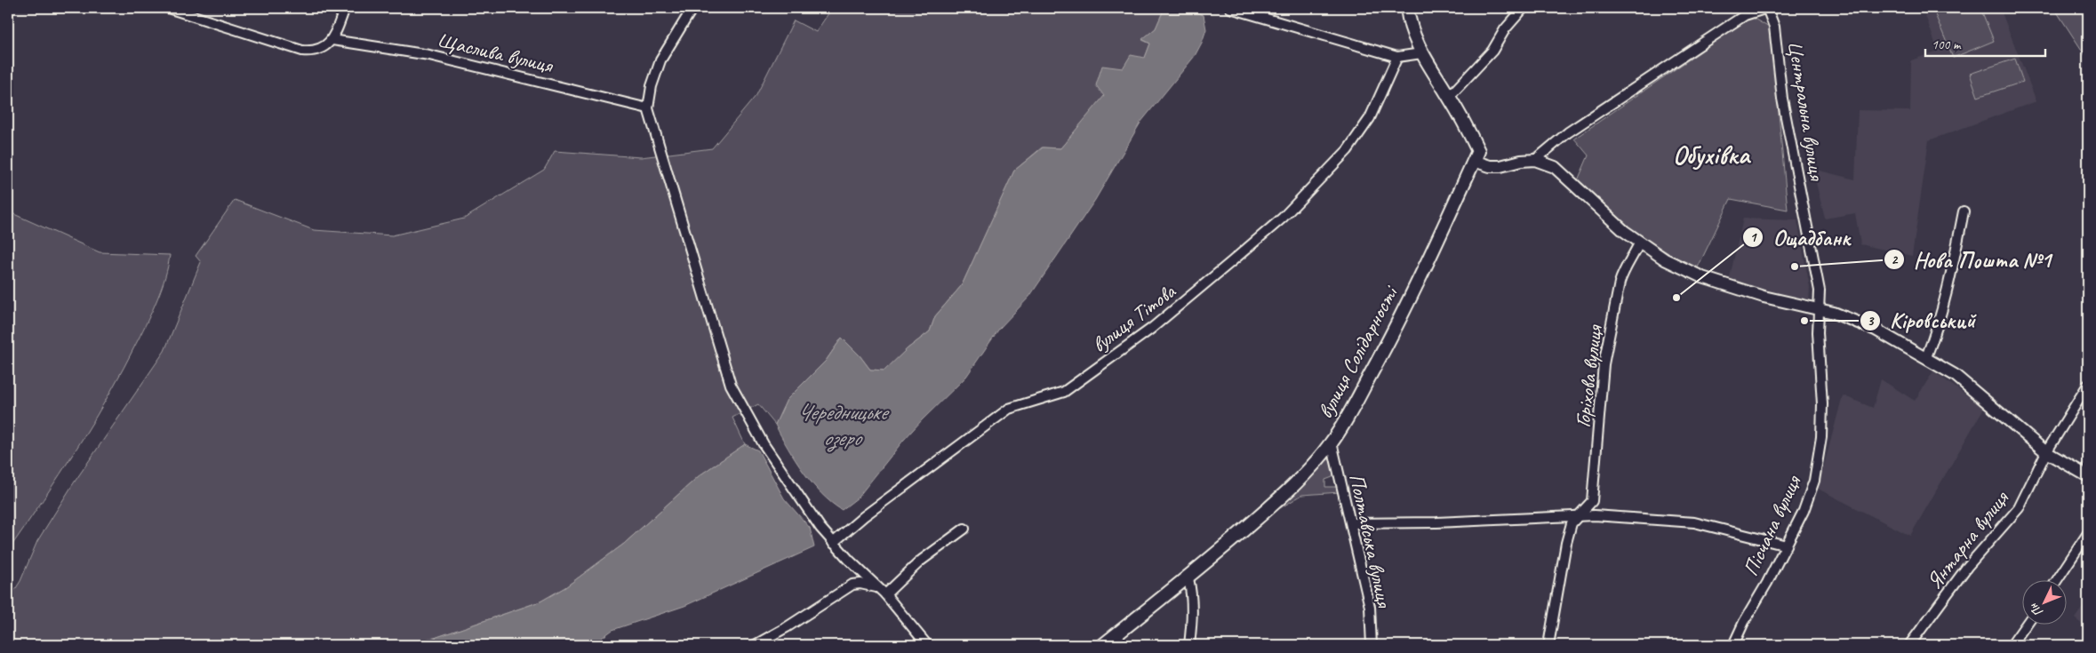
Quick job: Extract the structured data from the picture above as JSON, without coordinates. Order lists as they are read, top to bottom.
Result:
{
  "streets": {
    "main road": ["вулиця Солідарності"],
    "street": [
      "Щаслива вулиця",
      "Центральна вулиця",
      "вулиця Тітова",
      "Горіхова вулиця",
      "Пісчана вулиця",
      "Полтавська вулиця",
      "Янтарна вулиця"
    ]
  },
  "crossings": [
    ["Центральна вулиця", "Пісчана вулиця"],
    ["вулиця Солідарності", "Полтавська вулиця"]
  ],
  "districts": ["Обухівка"],
  "water": ["Чередницьке озеро"],
  "places": ["Нова Пошта №1", "Ощадбанк", "Кіровський"],
  "scale_bar": "100 m",
  "north": "bottom left"
}
